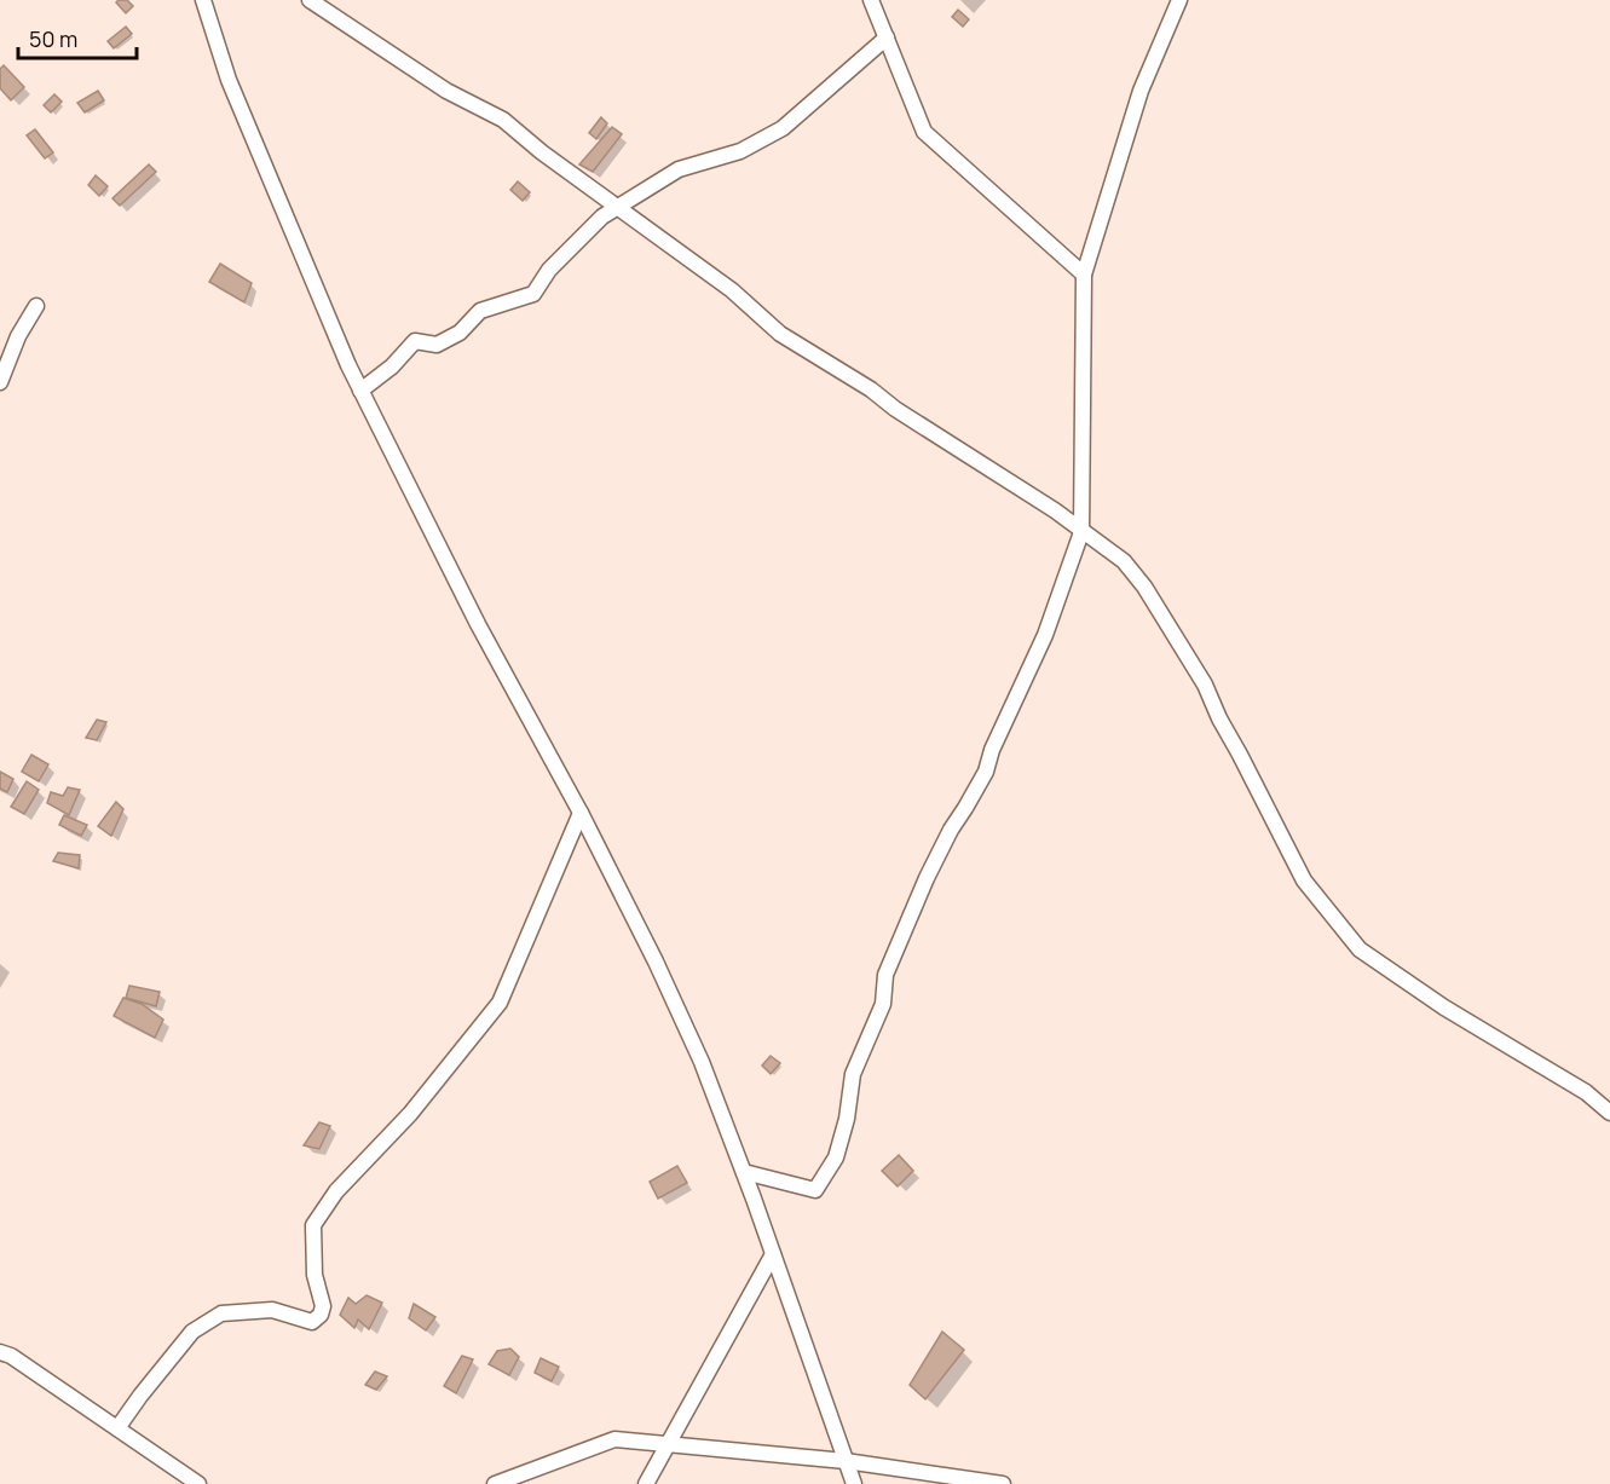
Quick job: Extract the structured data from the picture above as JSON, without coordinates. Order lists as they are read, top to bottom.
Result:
{
  "scale_bar": "50 m"
}
